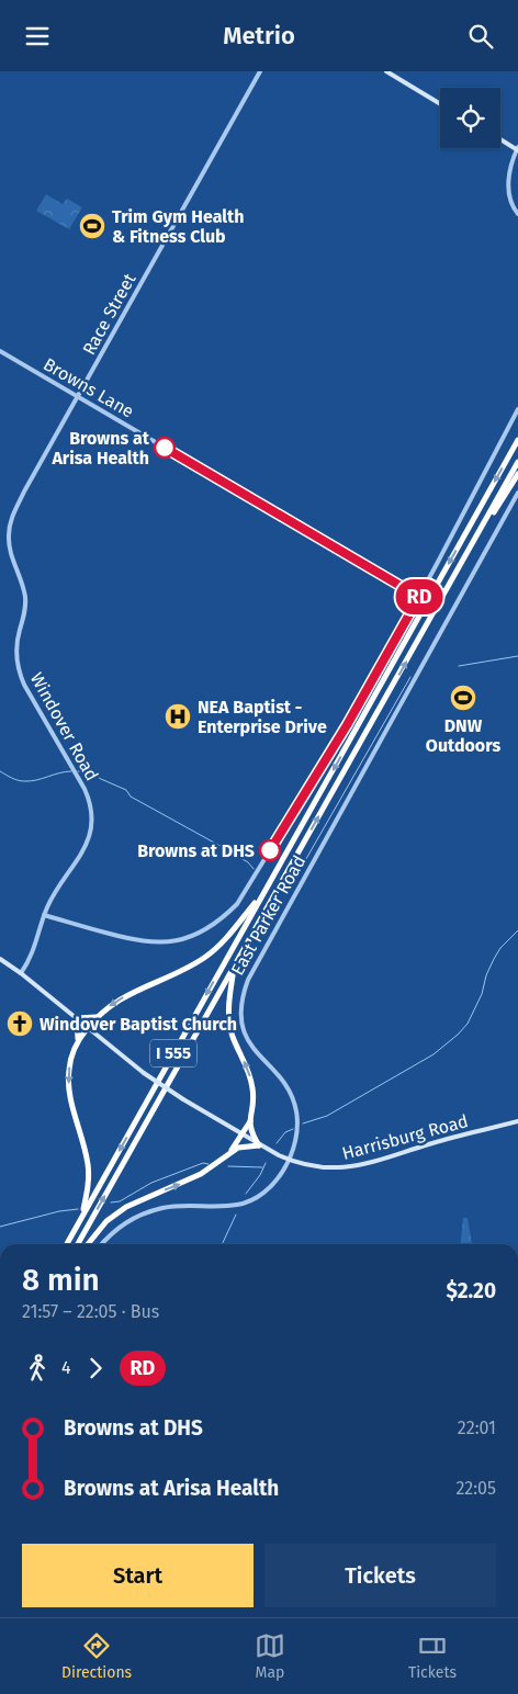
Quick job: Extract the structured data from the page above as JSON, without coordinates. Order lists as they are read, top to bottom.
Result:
{
  "streets": {
    "highway": ["I 555"],
    "main road": ["Harrisburg Road"],
    "street": [
      "Race Street",
      "Browns Lane",
      "Windover Road",
      "East Parker Road"
    ]
  },
  "crossings": [
    ["Race Street", "Browns Lane"],
    ["Race Street", "Windover Road"],
    ["Browns Lane", "Windover Road"],
    ["Windover Road", "Harrisburg Road"],
    ["East Parker Road", "Harrisburg Road"]
  ],
  "places": {
    "sports": ["Trim Gym Health & Fitness Club", "DNW Outdoors"],
    "other": ["Browns at Arisa Health", "Browns at DHS"],
    "hospital": ["NEA Baptist - Enterprise Drive"],
    "church": ["Windover Baptist Church"]
  },
  "lines": ["bus line RD"],
  "page": {
    "header": "Metrio",
    "on_map": "RD",
    "heading": ["8 min", "21:57 – 22:05 · Bus", "$2.20"],
    "legs": ["4", "RD"],
    "list": [
      {
        "name": "Browns at DHS",
        "value": "22:01"
      },
      {
        "name": "Browns at Arisa Health",
        "value": "22:05"
      }
    ],
    "buttons": ["Start", "Tickets"],
    "tabs": ["Directions", "Map", "Tickets"]
  }
}
